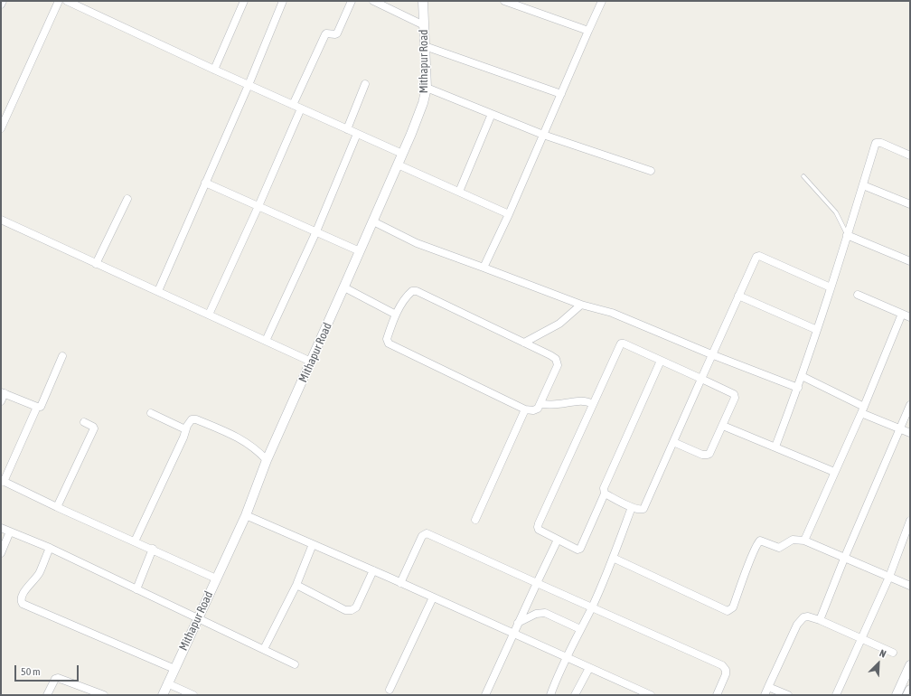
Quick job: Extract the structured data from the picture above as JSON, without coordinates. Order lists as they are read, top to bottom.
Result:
{
  "streets": {
    "street": ["Mithapur Road"]
  },
  "scale_bar": "50 m",
  "north": "top right"
}
